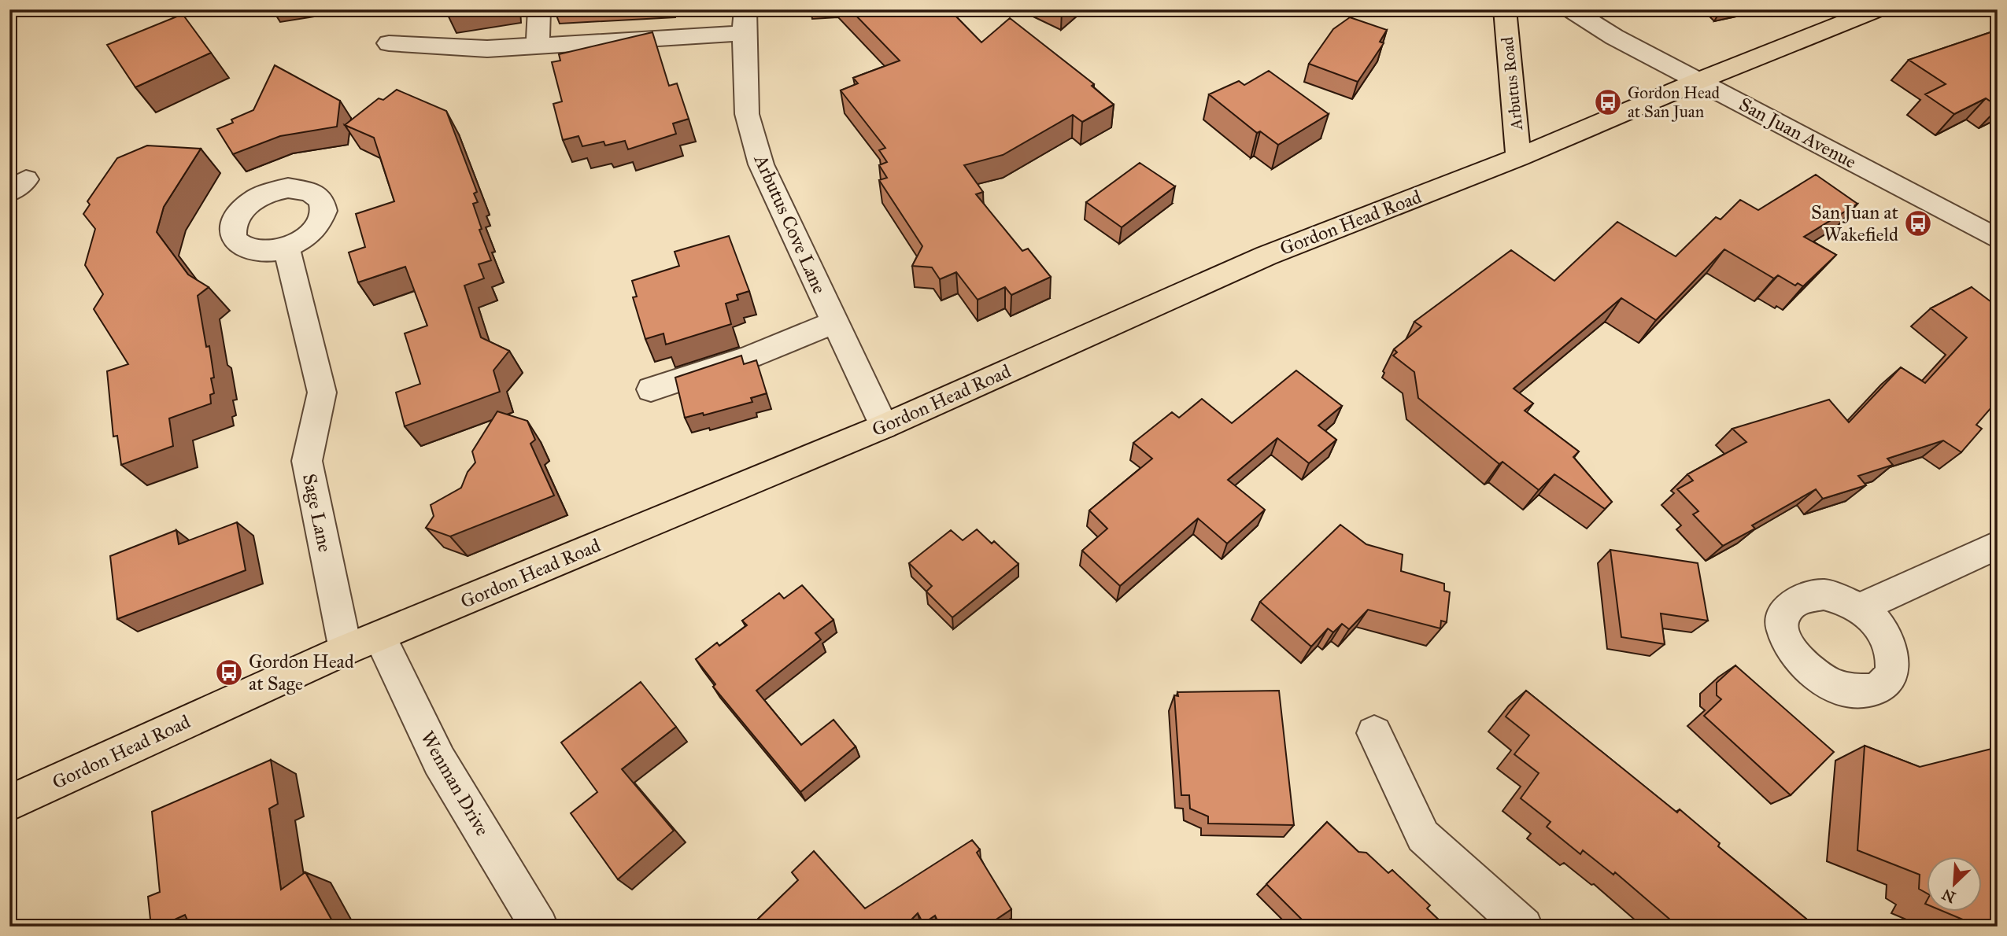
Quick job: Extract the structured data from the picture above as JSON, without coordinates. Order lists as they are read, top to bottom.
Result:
{
  "streets": {
    "main road": ["Arbutus Road", "Gordon Head Road"],
    "street": [
      "San Juan Avenue",
      "Arbutus Cove Lane",
      "Sage Lane",
      "Wenman Drive"
    ]
  },
  "crossings": [
    ["Arbutus Road", "Gordon Head Road"],
    ["San Juan Avenue", "Gordon Head Road"],
    ["Gordon Head Road", "Arbutus Cove Lane"],
    ["Gordon Head Road", "Sage Lane"],
    ["Gordon Head Road", "Wenman Drive"]
  ],
  "places": {
    "bus stop": ["Gordon Head at San Juan", "San Juan at Wakefield", "Gordon Head at Sage"]
  },
  "north": "bottom left"
}
